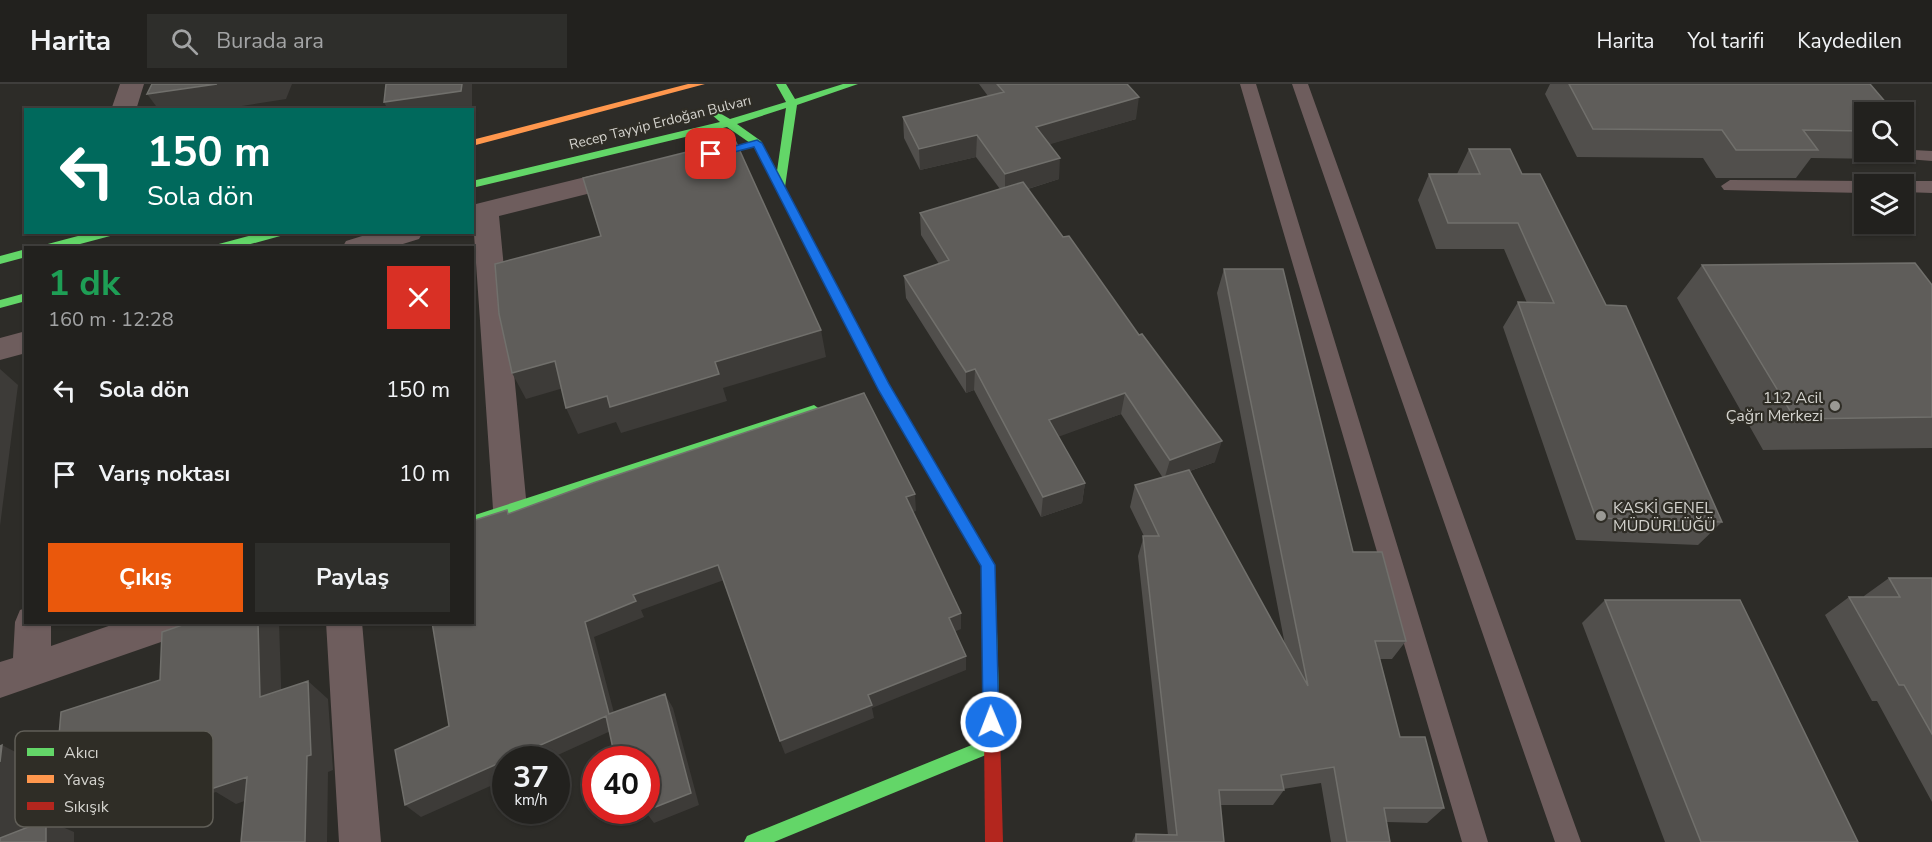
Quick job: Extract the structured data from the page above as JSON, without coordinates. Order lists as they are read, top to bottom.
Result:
{
  "streets": {
    "street": ["Recep Tayyip Erdoğan Bulvarı"]
  },
  "places": ["112 Acil Çağrı Merkezi", "KASKİ GENEL MÜDÜRLÜĞÜ"],
  "legend": ["Akıcı", "Yavaş", "Sıkışık"],
  "page": {
    "header": "Harita",
    "search": "Burada ara",
    "nav": ["Harita", "Yol tarifi", "Kaydedilen"],
    "turn": ["150 m", "Sola dön"],
    "heading": ["1 dk", "160 m · 12:28"],
    "list": [
      {
        "name": "Sola dön",
        "value": "150 m"
      },
      {
        "name": "Varış noktası",
        "value": "10 m"
      }
    ],
    "buttons": ["Çıkış", "Paylaş"],
    "speed": "37 km/h",
    "limit": "40"
  }
}
